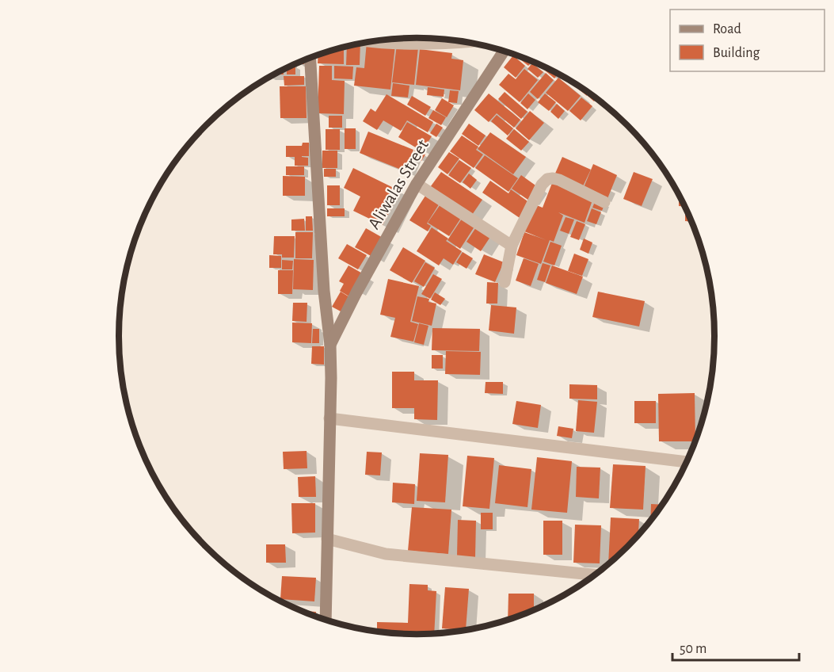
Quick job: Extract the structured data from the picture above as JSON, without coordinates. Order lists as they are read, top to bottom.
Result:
{
  "streets": {
    "street": ["Aliwalas Street"]
  },
  "legend": ["Road", "Building"],
  "scale_bar": "50 m"
}
